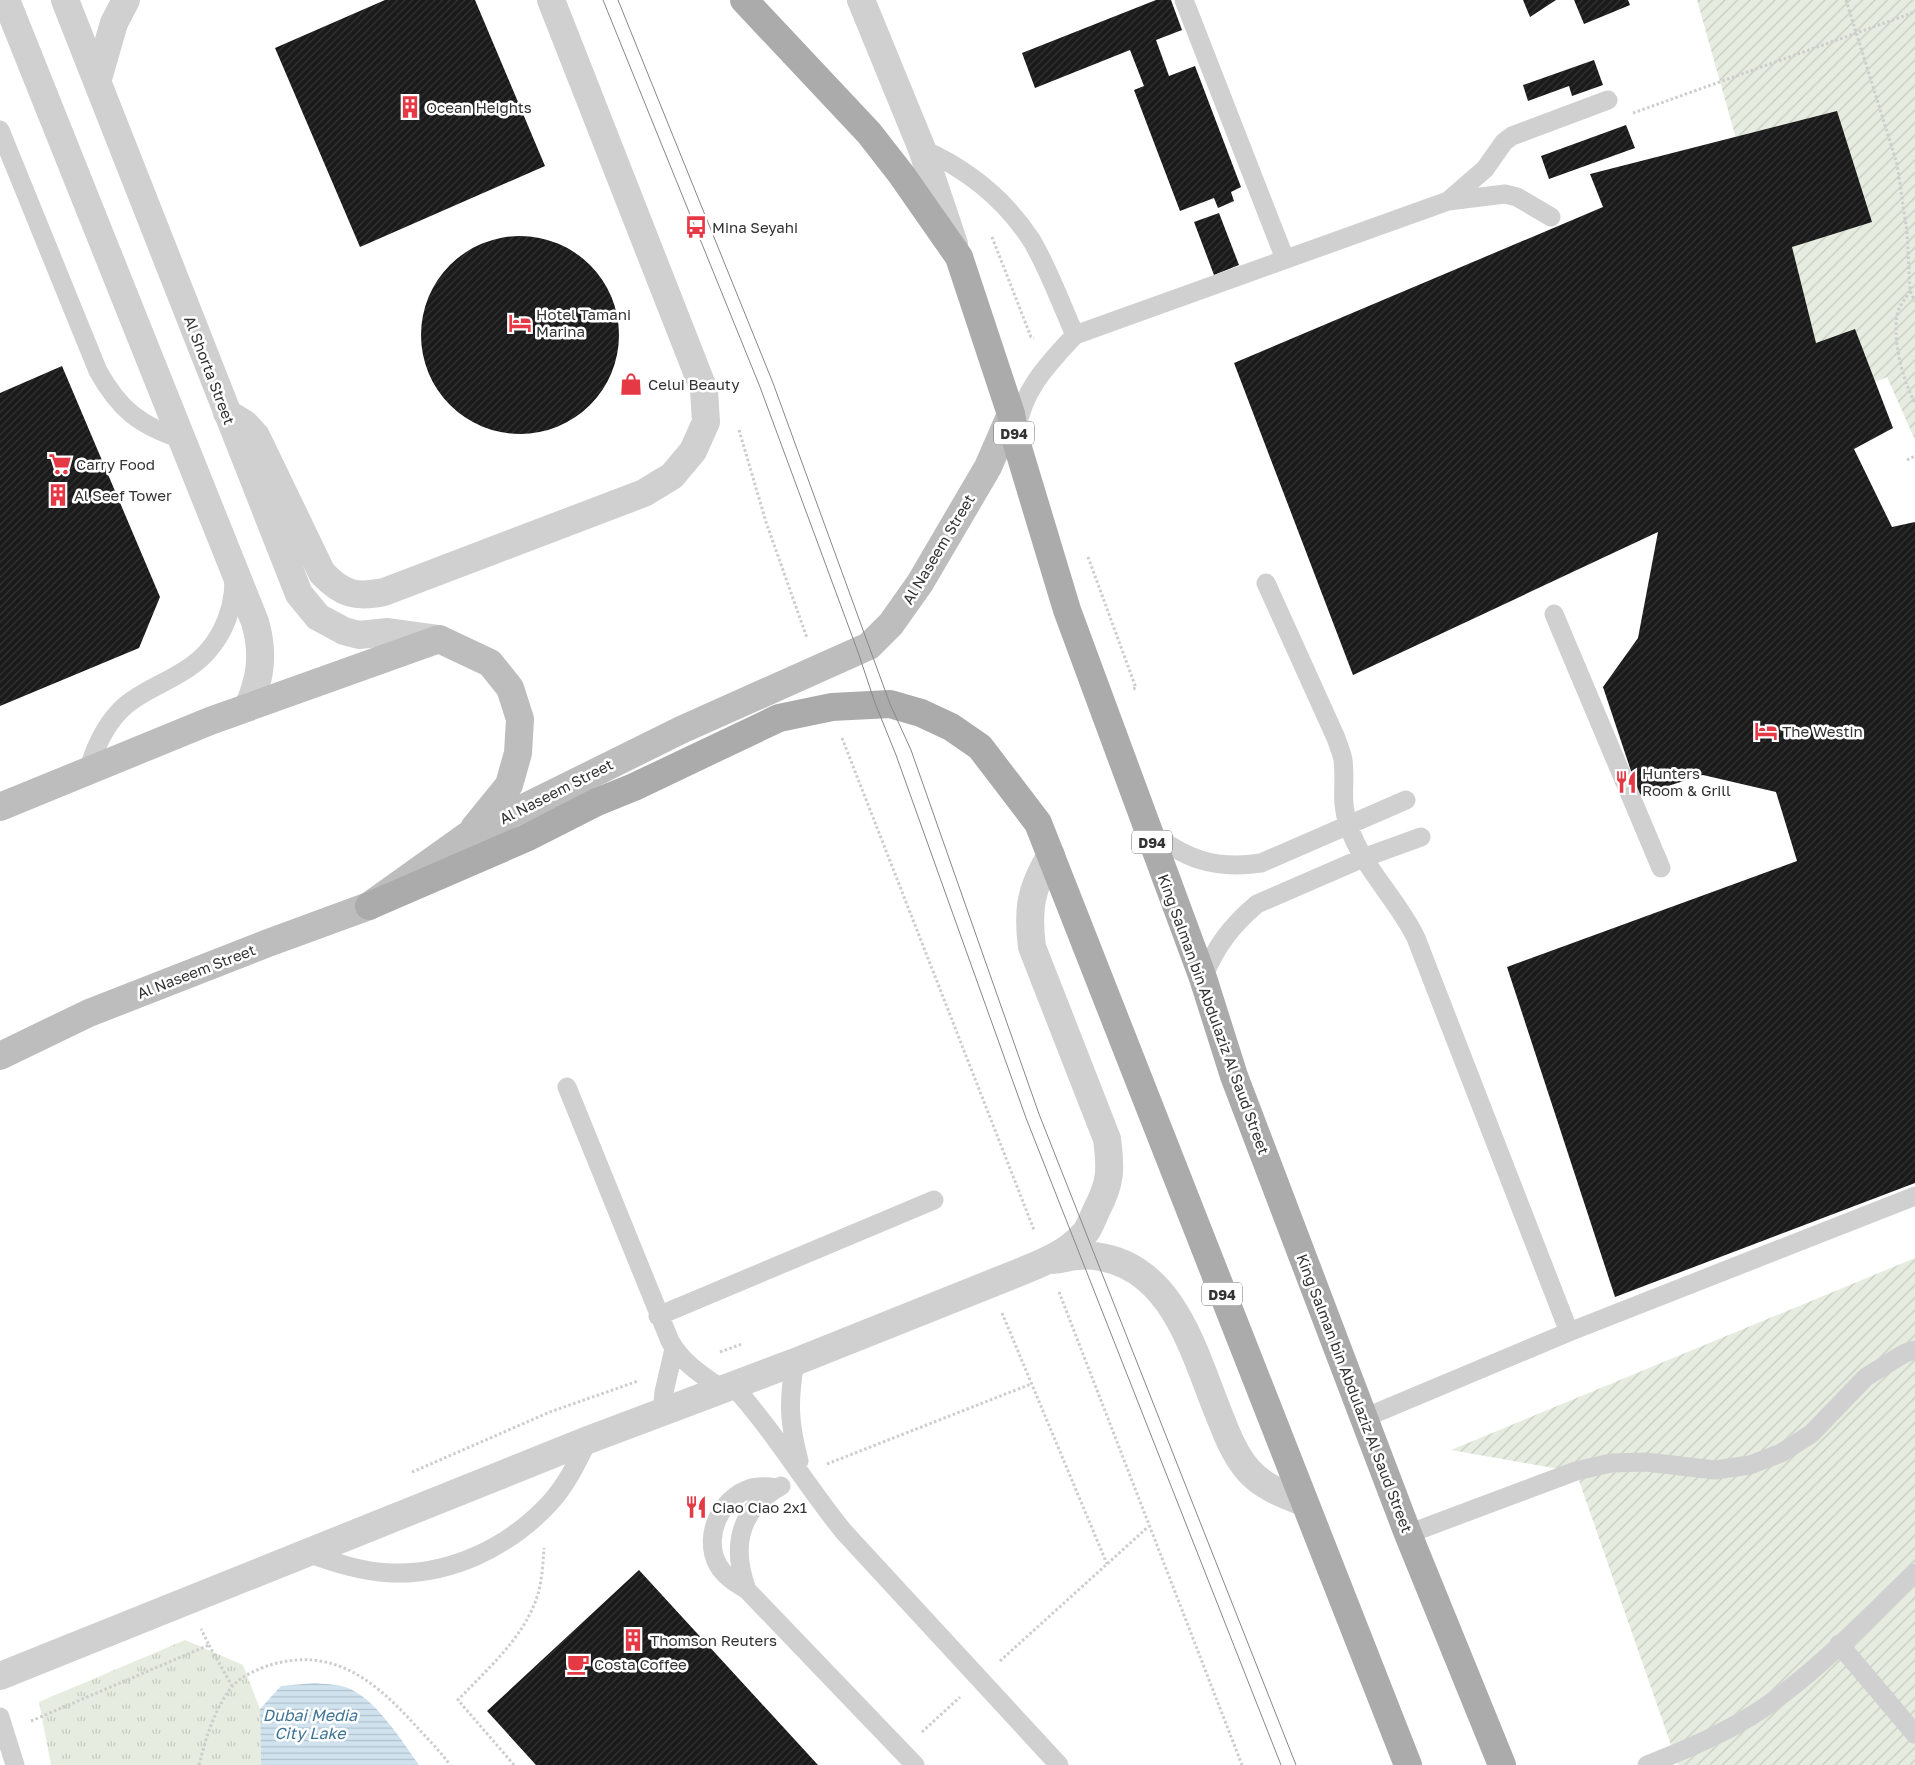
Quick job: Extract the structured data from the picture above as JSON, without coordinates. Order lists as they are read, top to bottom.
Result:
{
  "streets": {
    "main road": ["D94", "Al Naseem Street", "King Salman bin Abdulaziz Al Saud Street"],
    "street": ["Al Shorta Street"]
  },
  "crossings": [
    ["D94", "Al Naseem Street"],
    ["Al Naseem Street", "King Salman bin Abdulaziz Al Saud Street"]
  ],
  "water": ["Dubai Media City Lake"],
  "places": {
    "building": ["Ocean Heights", "Al Seef Tower", "Thomson Reuters"],
    "bus stop": ["Mina Seyahi"],
    "hotel": ["Hotel Tamani Marina", "The Westin"],
    "shop": ["Celui Beauty"],
    "supermarket": ["Carry Food"],
    "restaurant": ["Hunters Room & Grill", "Ciao Ciao 2x1"],
    "cafe": ["Costa Coffee"]
  }
}
